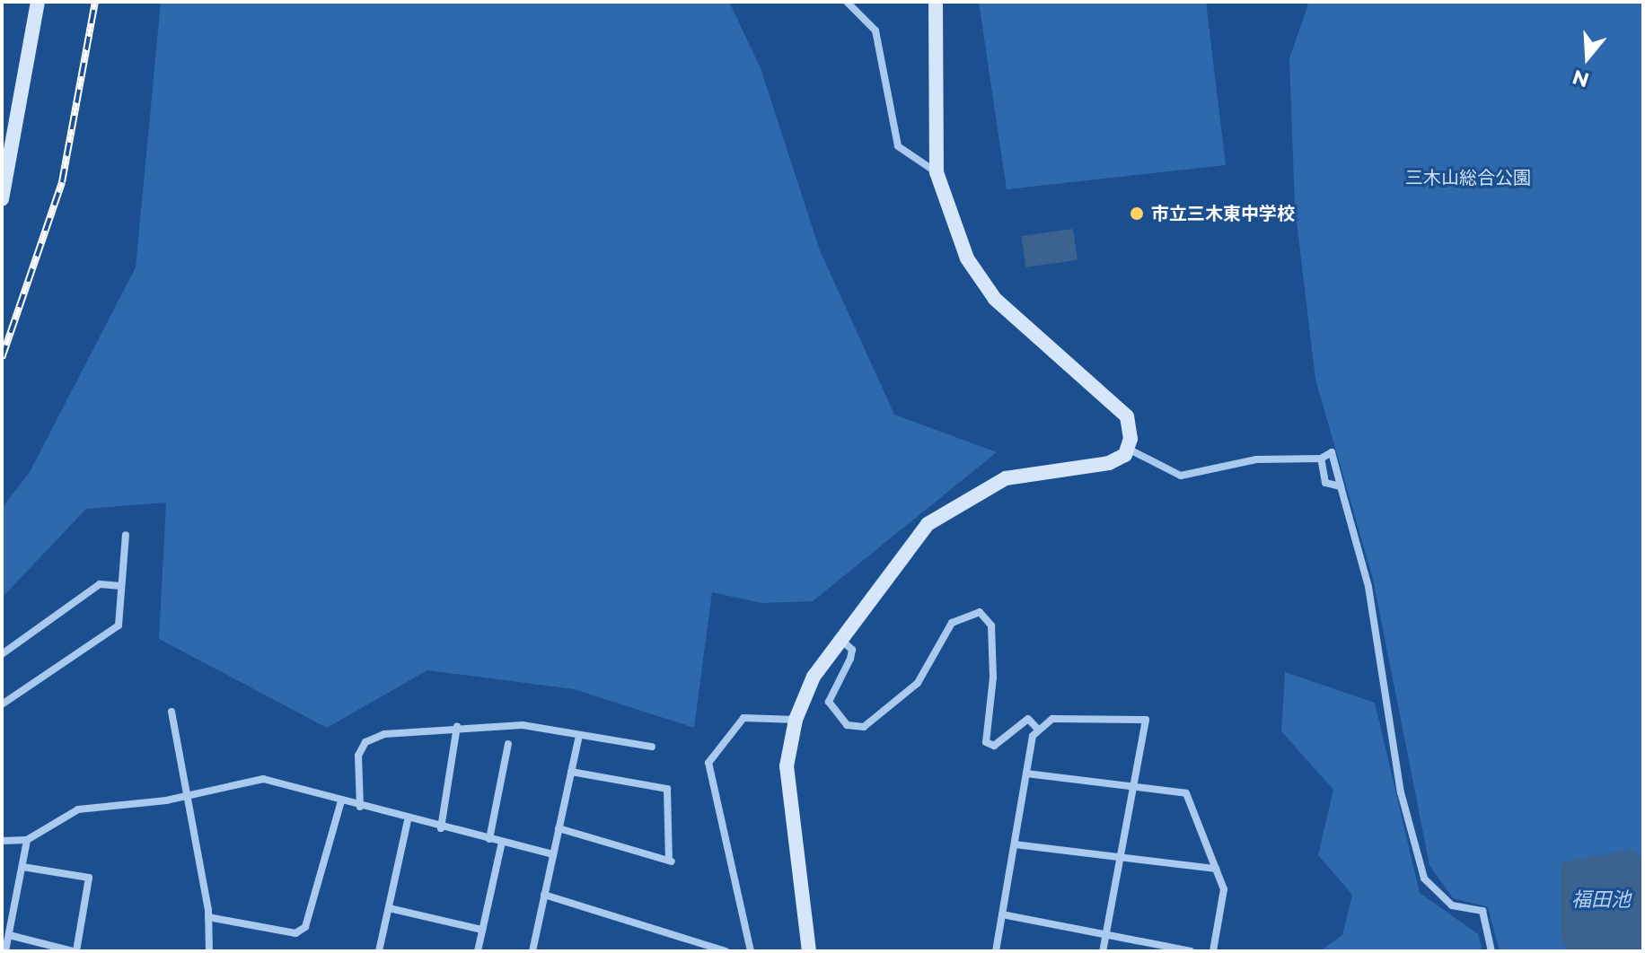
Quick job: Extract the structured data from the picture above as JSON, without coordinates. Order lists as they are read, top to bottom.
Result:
{
  "water": ["福田池"],
  "parks": ["三木山総合公園"],
  "places": ["市立三木東中学校"],
  "north": "bottom"
}
